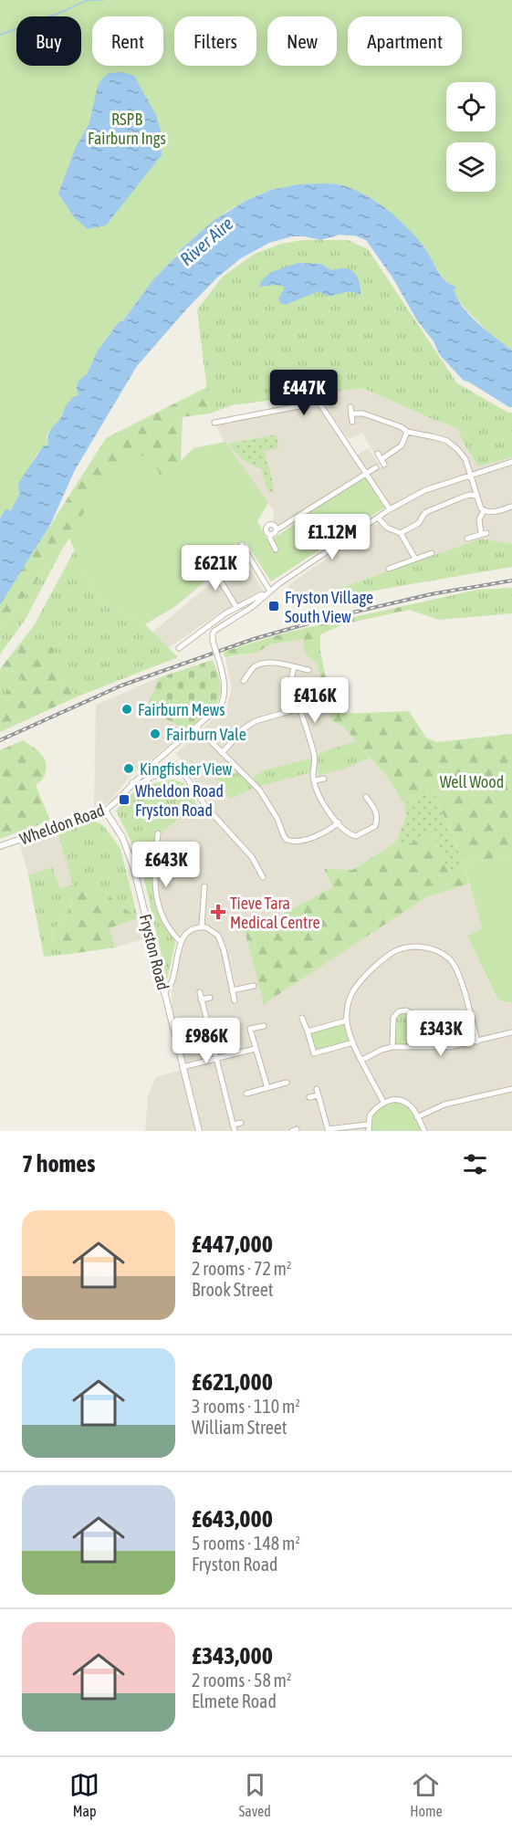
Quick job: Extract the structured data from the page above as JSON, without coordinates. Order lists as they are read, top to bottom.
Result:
{
  "streets": {
    "street": ["Wheldon Road", "Fryston Road"]
  },
  "crossings": [
    ["Wheldon Road", "Fryston Road"]
  ],
  "water": ["River Aire"],
  "parks": ["RSPB Fairburn Ings", "Well Wood"],
  "places": {
    "transit": ["Fryston Village South View", "Wheldon Road Fryston Road"],
    "other": ["Fairburn Mews", "Fairburn Vale", "Kingfisher View"],
    "health": ["Tieve Tara Medical Centre"]
  },
  "page": {
    "chip": [
      "Buy",
      "Rent",
      "Filters",
      "New",
      "Apartment"
    ],
    "price": [
      "£447K",
      "£1.12M",
      "£621K",
      "£416K",
      "£643K",
      "£343K",
      "£986K"
    ],
    "heading": "7 homes",
    "list": [
      {
        "name": "£447,000",
        "note": "2 rooms · 72 m² · Brook Street"
      },
      {
        "name": "£621,000",
        "note": "3 rooms · 110 m² · William Street"
      },
      {
        "name": "£643,000",
        "note": "5 rooms · 148 m² · Fryston Road"
      },
      {
        "name": "£343,000",
        "note": "2 rooms · 58 m² · Elmete Road"
      }
    ],
    "tabs": ["Map", "Saved", "Home"]
  }
}
